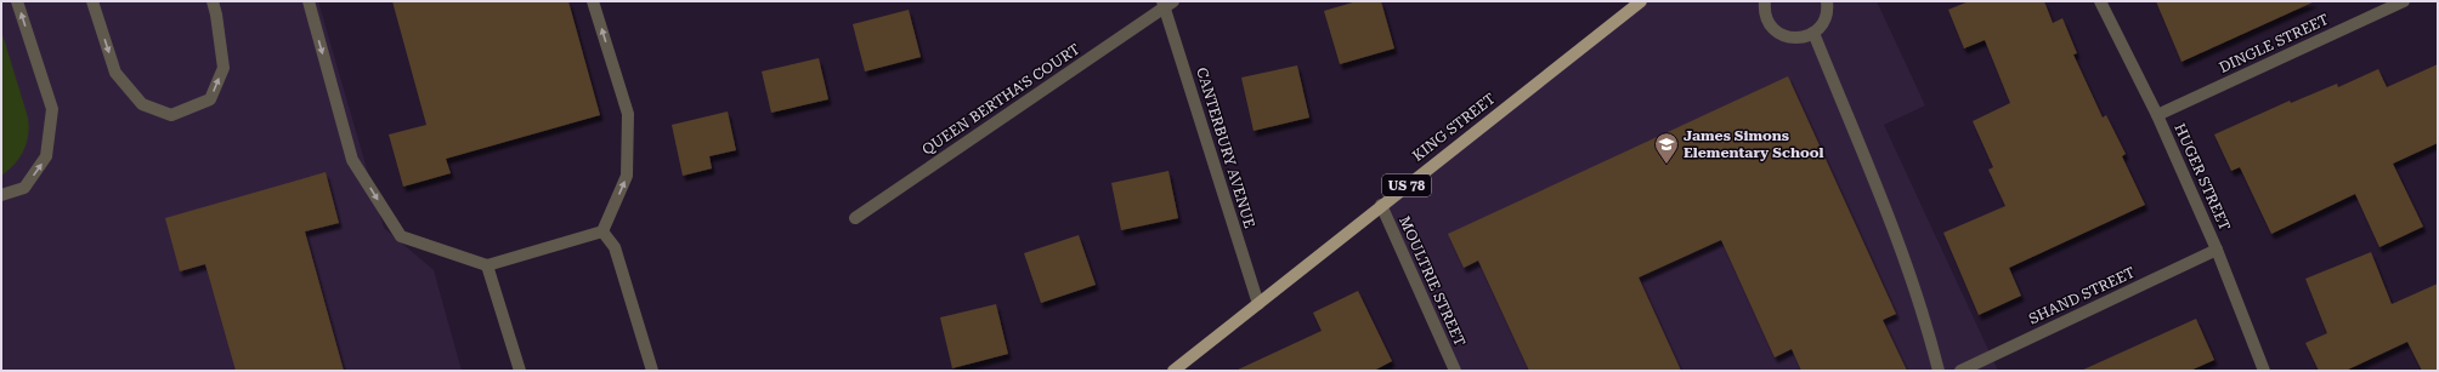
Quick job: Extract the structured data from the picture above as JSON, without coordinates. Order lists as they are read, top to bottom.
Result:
{
  "streets": {
    "main road": ["KING STREET", "US 78"],
    "street": [
      "DINGLE STREET",
      "QUEEN BERTHA'S COURT",
      "CANTERBURY AVENUE",
      "HUGER STREET",
      "MOULTRIE STREET",
      "SHAND STREET"
    ]
  },
  "crossings": [
    ["DINGLE STREET", "HUGER STREET"],
    ["QUEEN BERTHA'S COURT", "CANTERBURY AVENUE"],
    ["KING STREET", "CANTERBURY AVENUE"],
    ["KING STREET", "MOULTRIE STREET"],
    ["HUGER STREET", "SHAND STREET"]
  ],
  "places": {
    "school or university": ["James Simons Elementary School"]
  }
}
